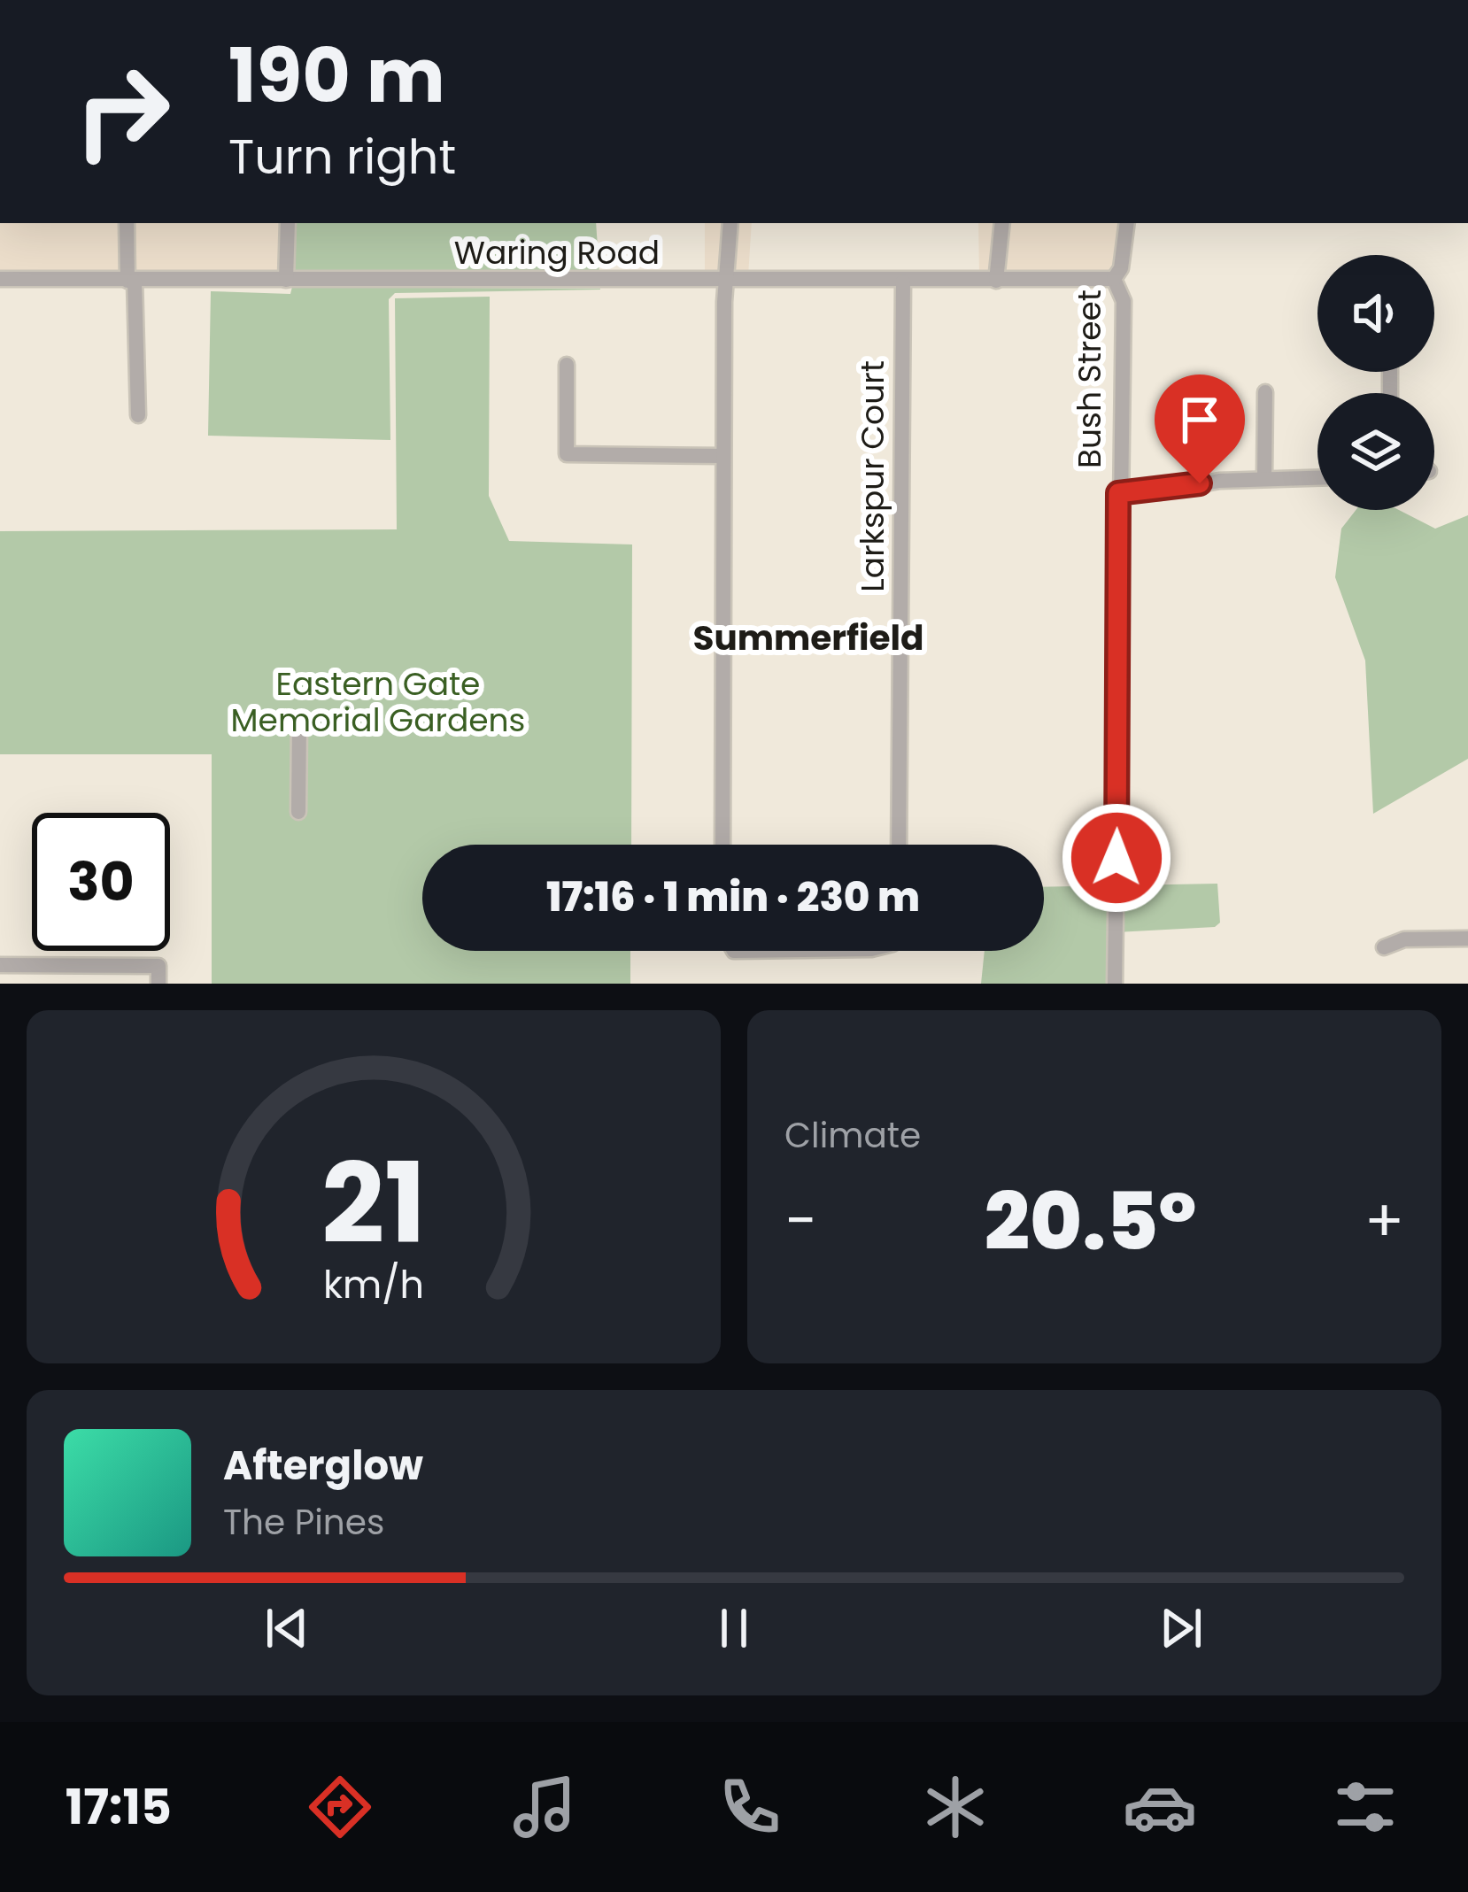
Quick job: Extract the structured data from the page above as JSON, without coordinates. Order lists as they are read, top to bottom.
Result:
{
  "streets": {
    "street": ["Waring Road", "Bush Street", "Larkspur Court"]
  },
  "crossings": [
    ["Waring Road", "Bush Street"],
    ["Waring Road", "Larkspur Court"]
  ],
  "districts": ["Summerfield"],
  "parks": ["Eastern Gate Memorial Gardens"],
  "page": {
    "turn": ["190 m", "Turn right"],
    "limit": "30",
    "trip": "17:16 · 1 min · 230 m",
    "tile": "Climate",
    "heat": ["−", "20.5°", "+"],
    "song": ["Afterglow", "The Pines"],
    "tabs": "17:15",
    "gauge": ["21", "km/h"]
  }
}
